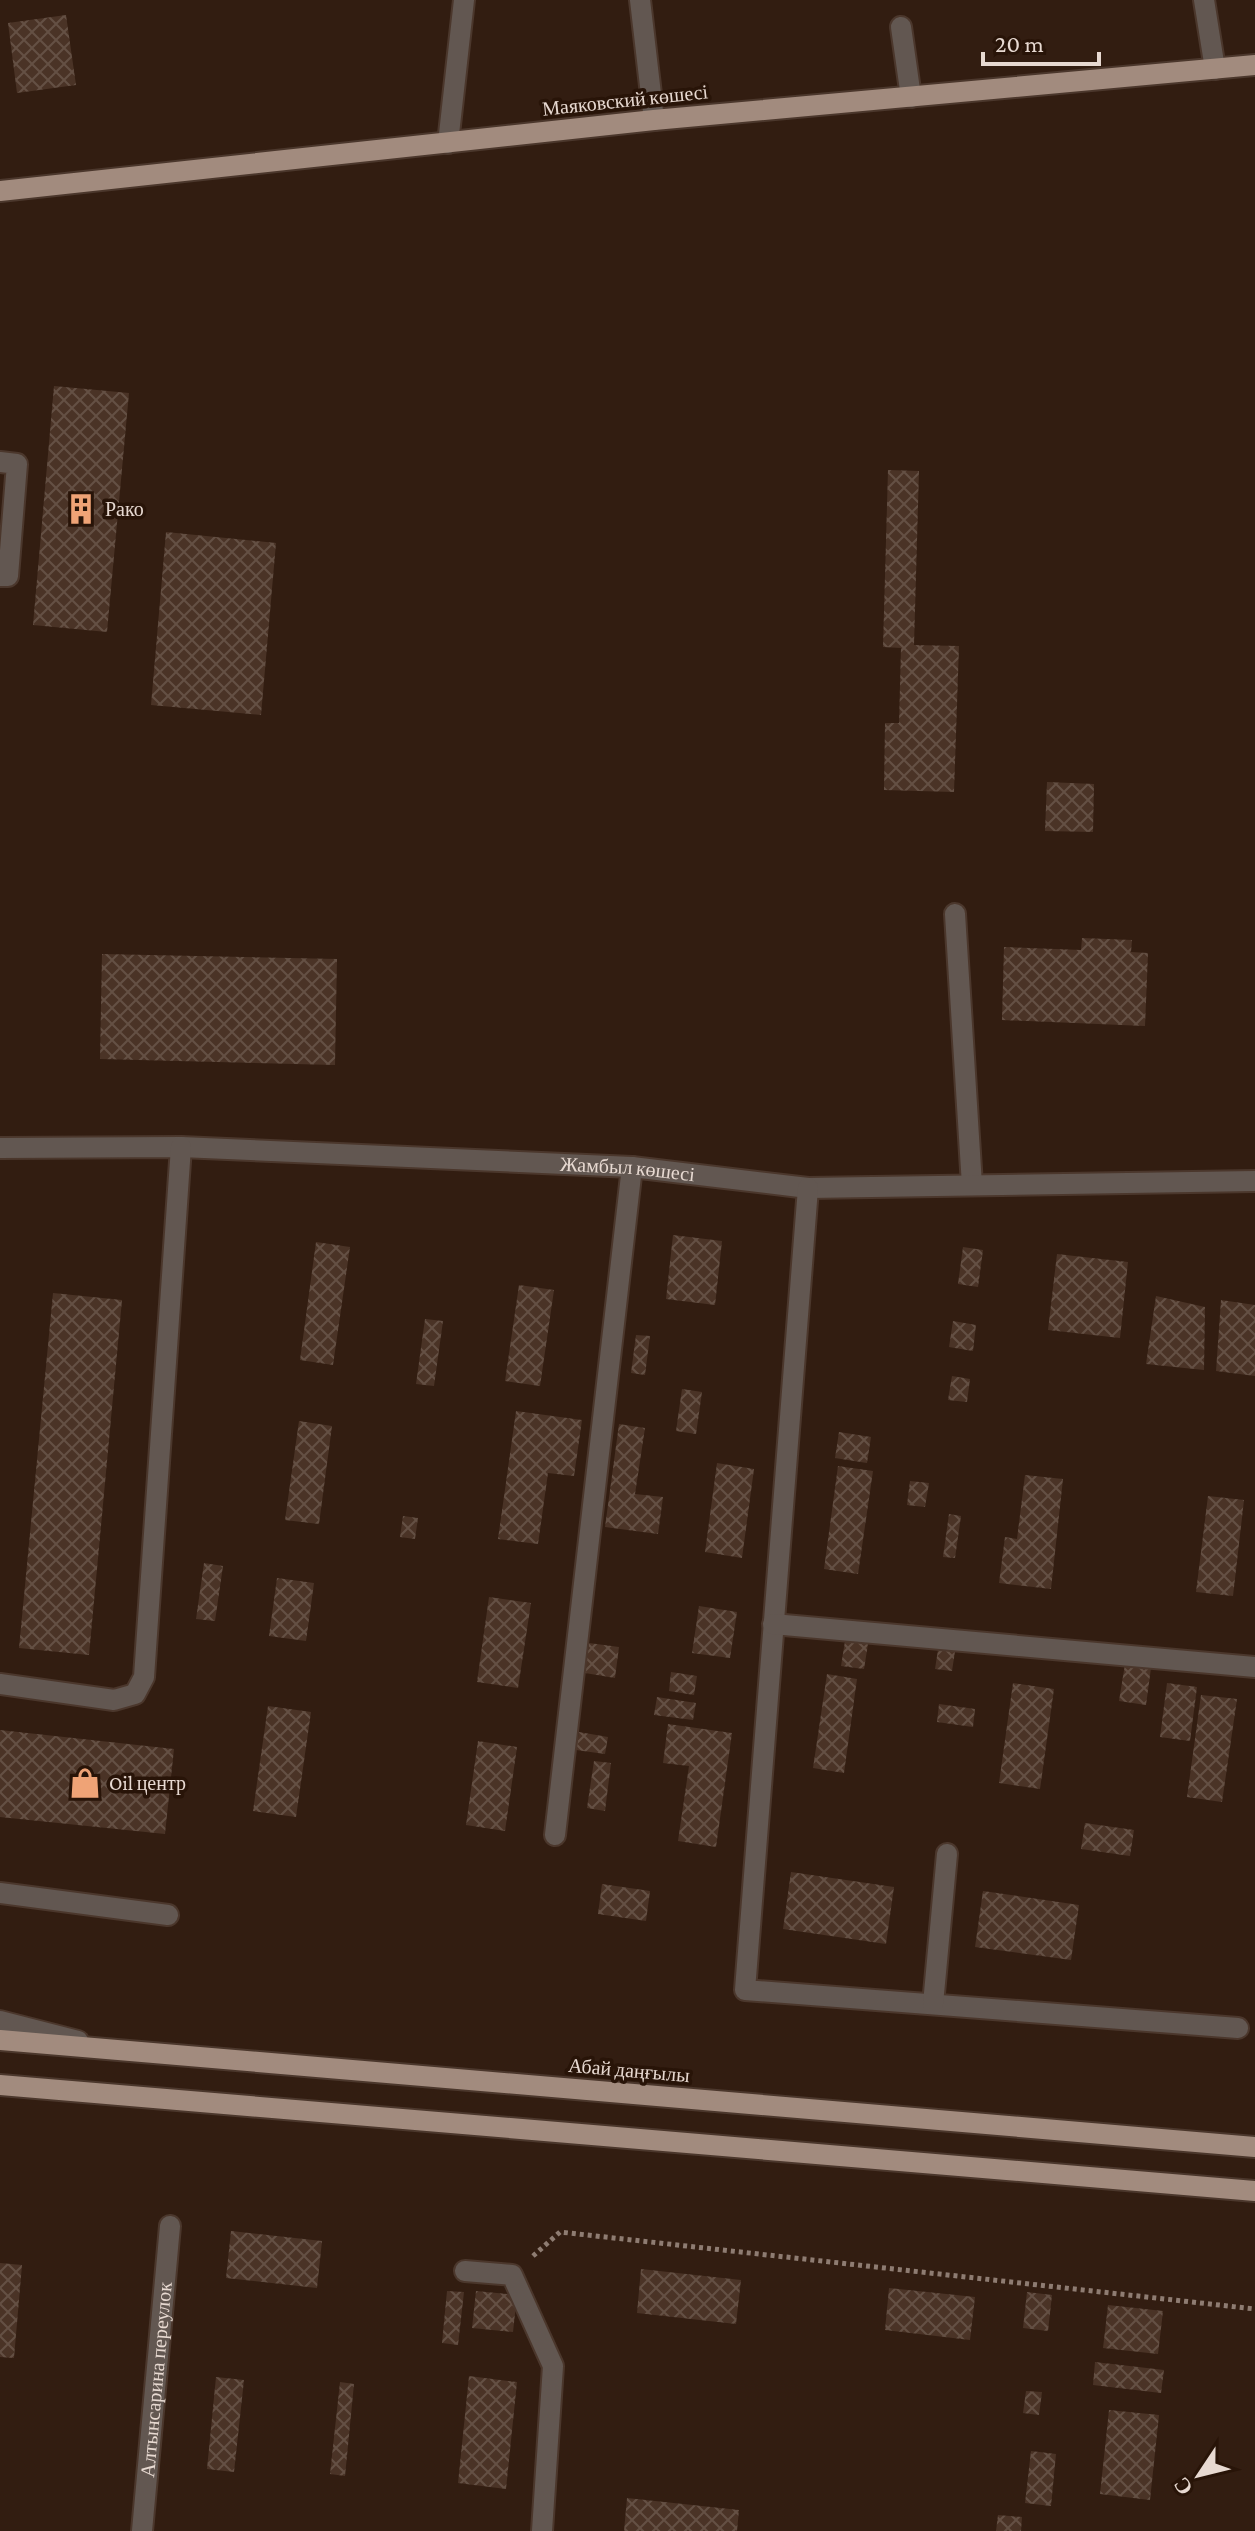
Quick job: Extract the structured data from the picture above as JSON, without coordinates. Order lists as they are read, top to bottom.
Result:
{
  "streets": {
    "main road": ["Маяковский көшесі", "Абай даңғылы"],
    "street": ["Жамбыл көшесі", "Алтынсарина переулок"]
  },
  "places": {
    "building": ["Рако"],
    "shop": ["Oil центр"]
  },
  "scale_bar": "20 m",
  "north": "bottom left"
}
